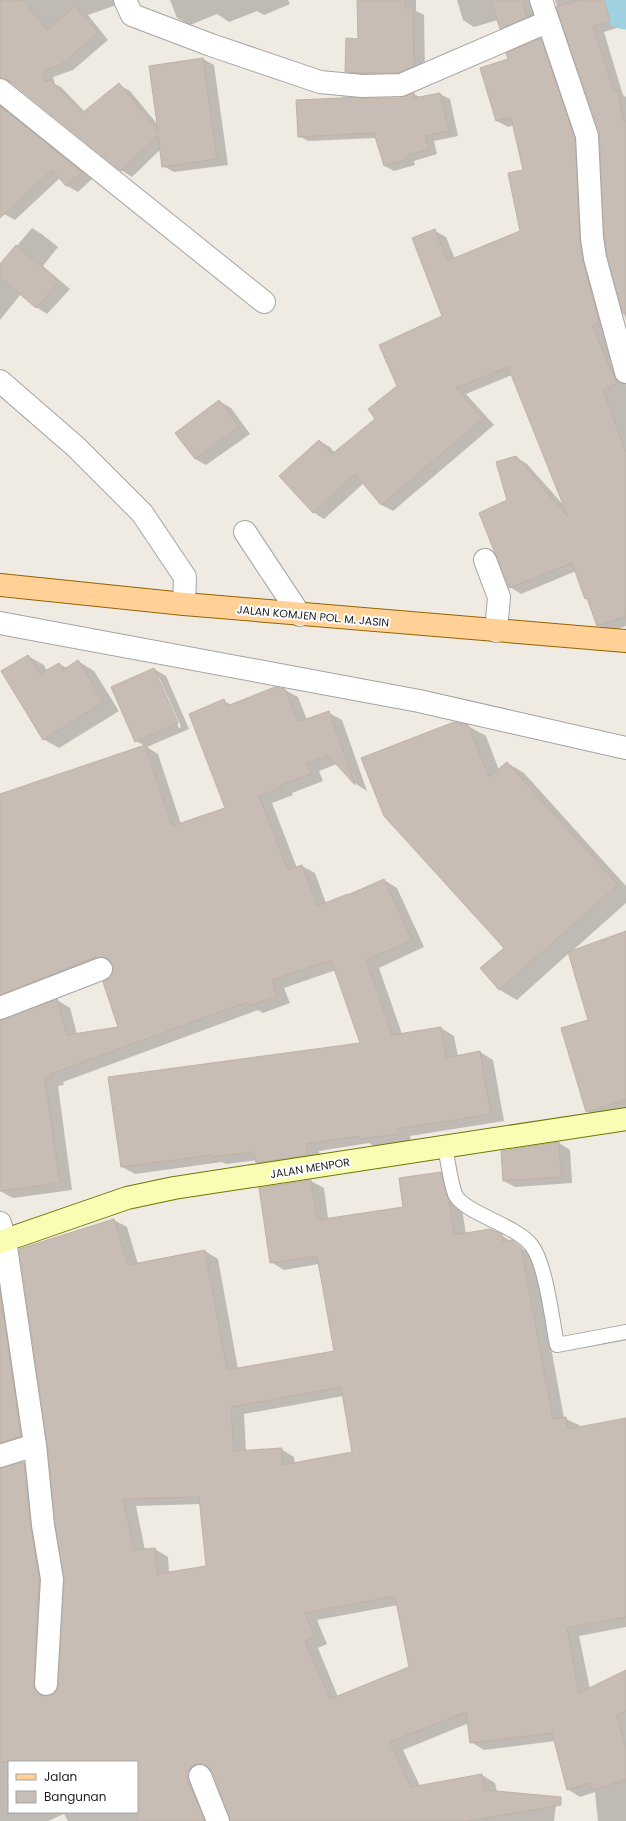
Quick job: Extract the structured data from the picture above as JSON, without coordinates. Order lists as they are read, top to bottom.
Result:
{
  "streets": {
    "main road": ["JALAN KOMJEN POL. M. JASIN"],
    "street": ["JALAN MENPOR"]
  },
  "legend": ["Jalan", "Bangunan"]
}
